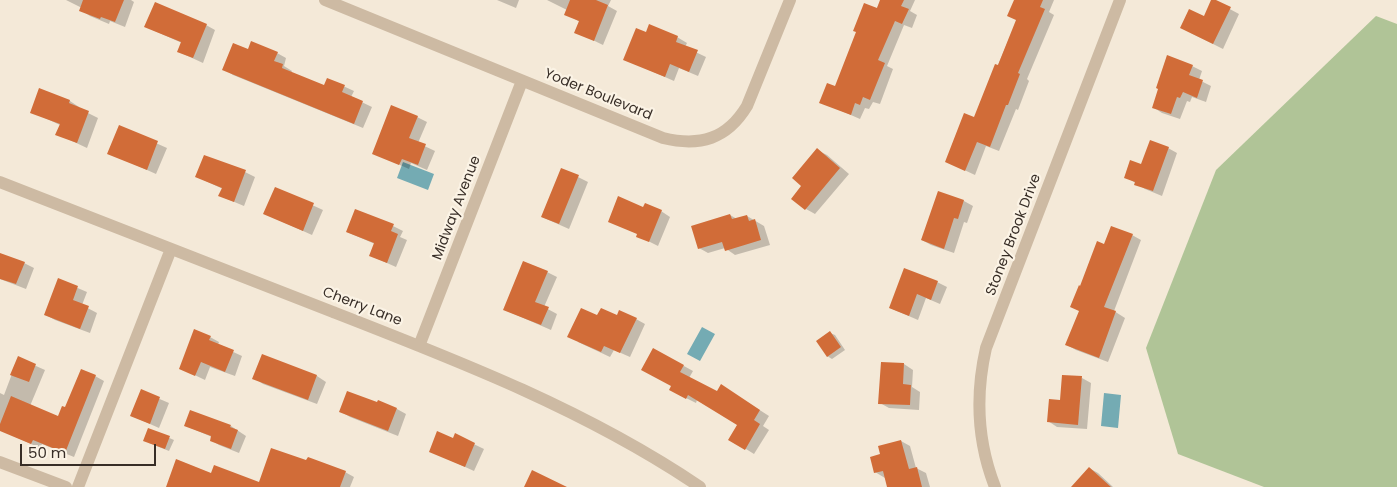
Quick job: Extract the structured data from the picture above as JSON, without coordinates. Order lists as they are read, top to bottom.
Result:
{
  "streets": {
    "street": [
      "Yoder Boulevard",
      "Midway Avenue",
      "Stoney Brook Drive",
      "Cherry Lane"
    ]
  },
  "crossings": [
    ["Yoder Boulevard", "Midway Avenue"],
    ["Midway Avenue", "Cherry Lane"]
  ],
  "scale_bar": "50 m"
}
